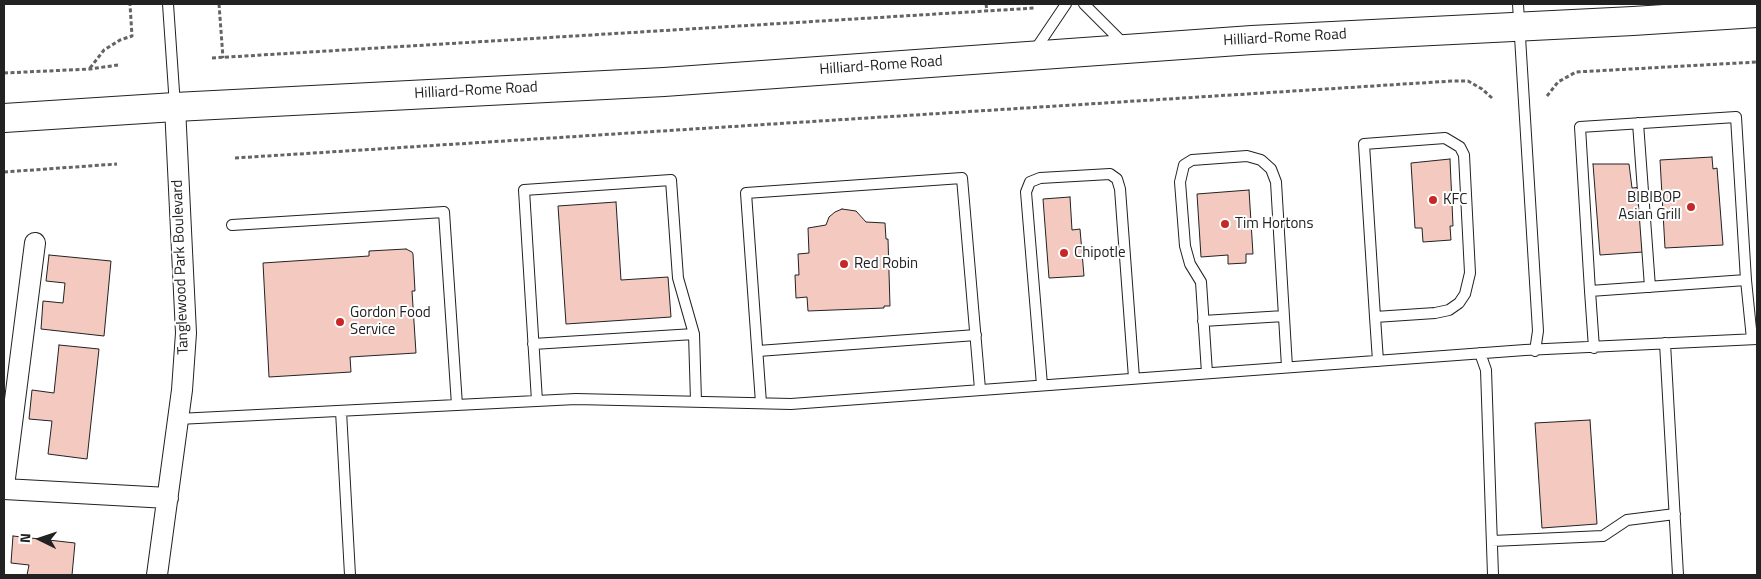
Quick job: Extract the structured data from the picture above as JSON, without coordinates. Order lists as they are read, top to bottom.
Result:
{
  "streets": {
    "main road": ["Hilliard-Rome Road"],
    "street": ["Tanglewood Park Boulevard"]
  },
  "crossings": [
    ["Hilliard-Rome Road", "Tanglewood Park Boulevard"]
  ],
  "places": [
    "KFC",
    "BIBIBOP Asian Grill",
    "Tim Hortons",
    "Chipotle",
    "Red Robin",
    "Gordon Food Service"
  ],
  "north": "left"
}
